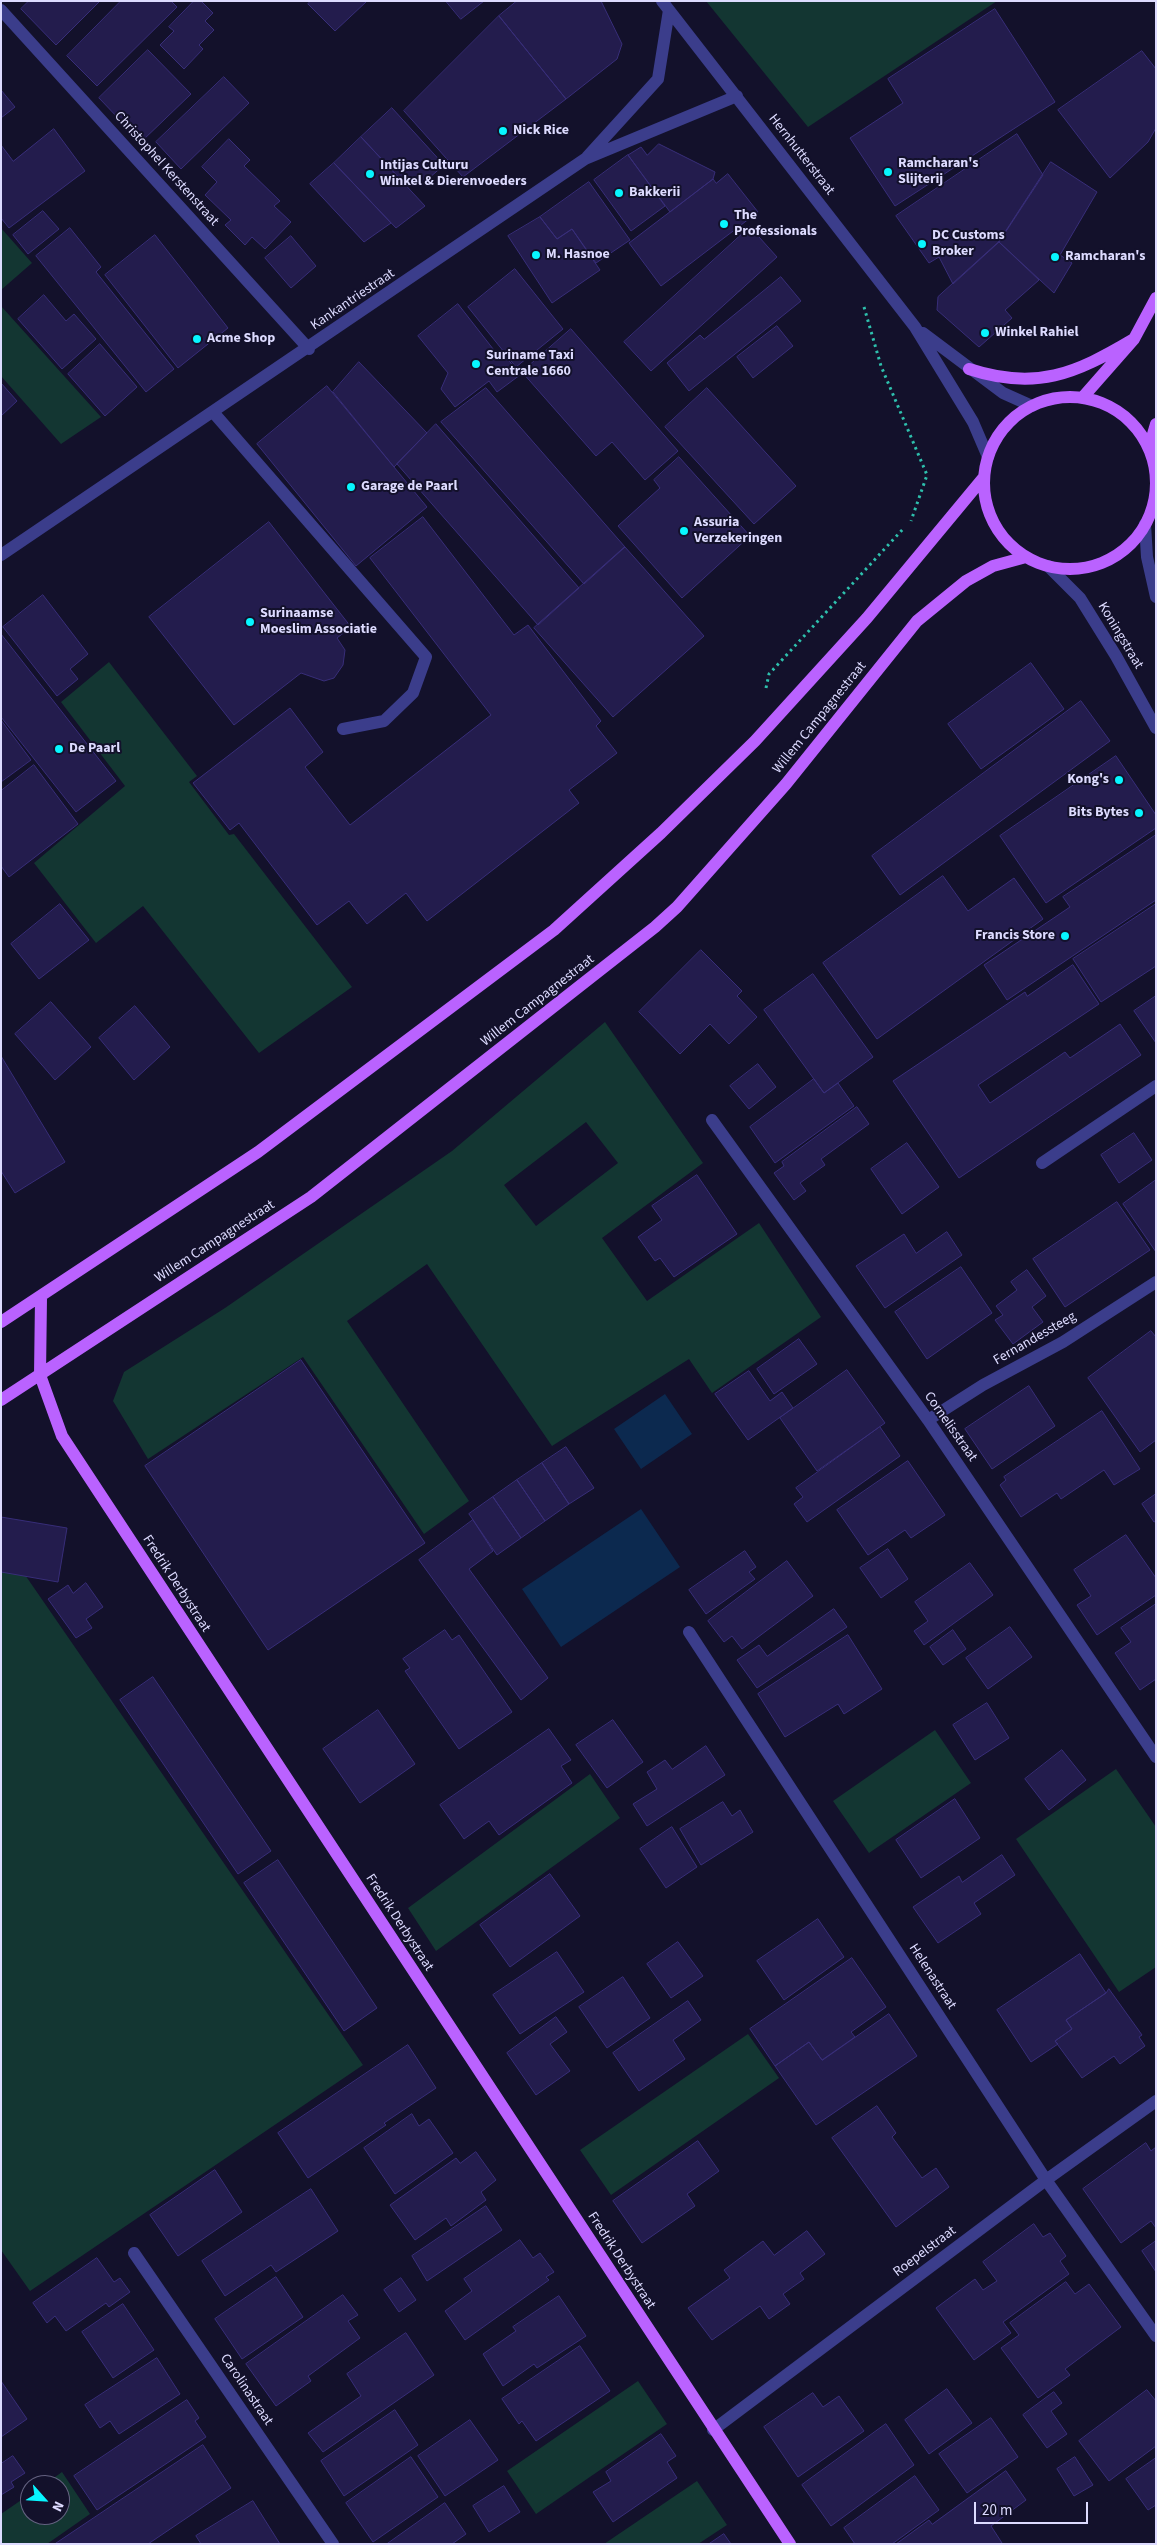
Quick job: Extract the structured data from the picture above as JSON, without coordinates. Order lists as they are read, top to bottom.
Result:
{
  "streets": {
    "main road": ["Willem Campagnestraat", "Fredrik Derbystraat"],
    "street": [
      "Hernhutterstraat",
      "Christophel Kerstenstraat",
      "Kankantriestraat",
      "Koningstraat",
      "Fernandessteeg",
      "Cornelisstraat",
      "Helenastraat",
      "Roepelstraat",
      "Carolinastraat"
    ]
  },
  "crossings": [
    ["Hernhutterstraat", "Kankantriestraat"],
    ["Hernhutterstraat", "Koningstraat"],
    ["Hernhutterstraat", "Willem Campagnestraat"],
    ["Christophel Kerstenstraat", "Kankantriestraat"],
    ["Koningstraat", "Willem Campagnestraat"],
    ["Willem Campagnestraat", "Fredrik Derbystraat"],
    ["Fernandessteeg", "Cornelisstraat"],
    ["Fredrik Derbystraat", "Roepelstraat"],
    ["Helenastraat", "Roepelstraat"]
  ],
  "places": [
    "Nick Rice",
    "Ramcharan's Slijterij",
    "Intijas Culturu Winkel & Dierenvoeders",
    "Bakkerii",
    "The Professionals",
    "DC Customs Broker",
    "M. Hasnoe",
    "Ramcharan's",
    "Winkel Rahiel",
    "Acme Shop",
    "Suriname Taxi Centrale 1660",
    "Garage de Paarl",
    "Assuria Verzekeringen",
    "Surinaamse Moeslim Associatie",
    "De Paarl",
    "Kong's",
    "Bits Bytes",
    "Francis Store"
  ],
  "scale_bar": "20 m",
  "north": "bottom right"
}
